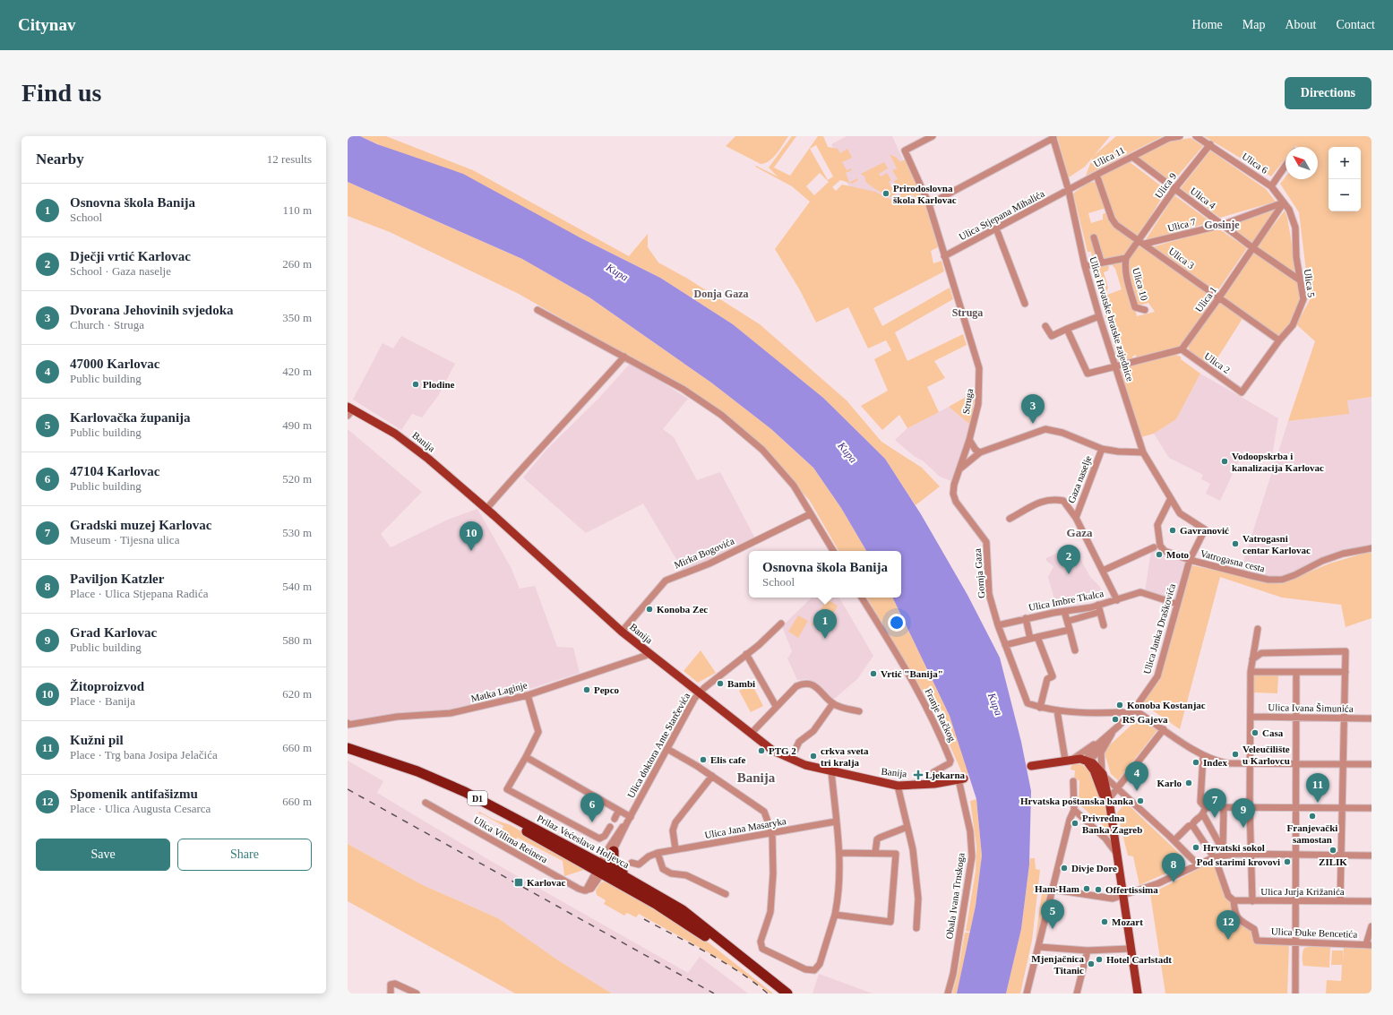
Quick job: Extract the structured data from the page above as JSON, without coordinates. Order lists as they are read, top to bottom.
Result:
{
  "streets": {
    "highway": ["D1", "Prilaz Većeslava Holjevca"],
    "main road": ["Banija"],
    "street": [
      "Ulica 11",
      "Ulica 6",
      "Ulica 9",
      "Ulica 4",
      "Ulica Stjepana Mihalića",
      "Ulica 7",
      "Ulica 3",
      "Ulica 5",
      "Ulica 10",
      "Ulica 1",
      "Ulica Hrvatske bratske zajednice",
      "Ulica 2",
      "Struga",
      "Gaza naselje",
      "Mirka Bogovića",
      "Vatrogasna cesta",
      "Gornja Gaza",
      "Ulica Imbre Tkalca",
      "Ulica Janka Draškovića",
      "Matka Laginje",
      "Ulica Ivana Šimunića",
      "Franje Račkog",
      "Ulica doktora Ante Starčevića",
      "Ulica Jana Masaryka",
      "Ulica Vilima Reinera",
      "Ulica Jurja Križanića",
      "Obala Ivana Trnskoga",
      "Ulica Đuke Bencetića"
    ]
  },
  "crossings": [
    ["Ulica 11", "Ulica 4"],
    ["Ulica 11", "Ulica Stjepana Mihalića"],
    ["Ulica 11", "Ulica 3"],
    ["Ulica 11", "Ulica Hrvatske bratske zajednice"],
    ["Ulica 6", "Ulica 9"],
    ["Ulica 6", "Ulica 7"],
    ["Ulica 6", "Ulica 5"],
    ["Ulica 6", "Ulica 1"],
    ["Ulica 9", "Ulica 4"],
    ["Ulica 9", "Ulica 7"],
    ["Ulica 9", "Ulica 3"],
    ["Ulica 9", "Ulica 10"],
    ["Ulica 4", "Ulica 7"],
    ["Ulica 4", "Ulica 5"],
    ["Ulica 4", "Ulica 1"],
    ["Ulica Stjepana Mihalića", "Ulica Hrvatske bratske zajednice"],
    ["Ulica Stjepana Mihalića", "Struga"],
    ["Ulica 7", "Ulica 3"],
    ["Ulica 7", "Ulica 5"],
    ["Ulica 7", "Ulica 10"],
    ["Ulica 7", "Ulica 1"],
    ["Ulica 3", "Ulica 5"],
    ["Ulica 3", "Ulica 10"],
    ["Ulica 3", "Ulica 1"],
    ["Ulica 5", "Ulica 1"],
    ["Ulica 5", "Ulica 2"],
    ["Ulica 1", "Ulica 2"],
    ["Ulica Hrvatske bratske zajednice", "Vatrogasna cesta"],
    ["Ulica Hrvatske bratske zajednice", "Ulica Janka Draškovića"],
    ["Struga", "Gornja Gaza"],
    ["Banija", "Mirka Bogovića"],
    ["Banija", "Matka Laginje"],
    ["Banija", "Franje Račkog"],
    ["Banija", "Ulica doktora Ante Starčevića"],
    ["Banija", "Obala Ivana Trnskoga"],
    ["Gaza naselje", "Ulica Imbre Tkalca"],
    ["Vatrogasna cesta", "Ulica Janka Draškovića"],
    ["Gornja Gaza", "Ulica Imbre Tkalca"],
    ["Ulica Imbre Tkalca", "Ulica Janka Draškovića"],
    ["Ulica doktora Ante Starčevića", "Ulica Vilima Reinera"],
    ["Ulica doktora Ante Starčevića", "Prilaz Većeslava Holjevca"],
    ["Ulica Vilima Reinera", "Prilaz Većeslava Holjevca"],
    ["Ulica Jurja Križanića", "Ulica Đuke Bencetića"]
  ],
  "districts": [
    "Gosinje",
    "Donja Gaza",
    "Struga",
    "Gaza",
    "Banija"
  ],
  "water": ["Kupa"],
  "places": {
    "other": [
      "Prirodoslovna škola Karlovac",
      "Plodine",
      "Vodoopskrba i kanalizacija Karlovac",
      "Gavranović",
      "Vatrogasni centar Karlovac",
      "Moto",
      "Konoba Zec",
      "Vrtić \"Banija\"",
      "Bambi",
      "Pepco",
      "Konoba Kostanjac",
      "RS Gajeva",
      "Casa",
      "PTG 2",
      "Veleučilište u Karlovcu",
      "crkva sveta tri kralja",
      "Elis cafe",
      "Index",
      "Karlo",
      "Hrvatska poštanska banka",
      "Franjevački samostan",
      "Privredna Banka Zagreb",
      "Hrvatski sokol",
      "ZILIK",
      "Pod starimi krovovi",
      "Divje Dore",
      "Ham-Ham",
      "Offertissima",
      "Mozart",
      "Hotel Carlstadt",
      "Mjenjačnica Titanic"
    ],
    "health": ["Ljekarna"],
    "transit": ["Karlovac"]
  },
  "north": "top left",
  "page": {
    "header": "Citynav",
    "nav": [
      "Home",
      "Map",
      "About",
      "Contact"
    ],
    "buttons": [
      "Directions",
      ["Save", "Share"]
    ],
    "title": "Find us",
    "heading": ["Nearby", "12 results"],
    "map_buttons": ["+", "−"],
    "list": [
      {
        "mark": "1",
        "name": "Osnovna škola Banija",
        "note": "School",
        "value": "110 m"
      },
      {
        "mark": "2",
        "name": "Dječji vrtić Karlovac",
        "note": "School · Gaza naselje",
        "value": "260 m"
      },
      {
        "mark": "3",
        "name": "Dvorana Jehovinih svjedoka",
        "note": "Church · Struga",
        "value": "350 m"
      },
      {
        "mark": "4",
        "name": "47000 Karlovac",
        "note": "Public building",
        "value": "420 m"
      },
      {
        "mark": "5",
        "name": "Karlovačka županija",
        "note": "Public building",
        "value": "490 m"
      },
      {
        "mark": "6",
        "name": "47104 Karlovac",
        "note": "Public building",
        "value": "520 m"
      },
      {
        "mark": "7",
        "name": "Gradski muzej Karlovac",
        "note": "Museum · Tijesna ulica",
        "value": "530 m"
      },
      {
        "mark": "8",
        "name": "Paviljon Katzler",
        "note": "Place · Ulica Stjepana Radića",
        "value": "540 m"
      },
      {
        "mark": "9",
        "name": "Grad Karlovac",
        "note": "Public building",
        "value": "580 m"
      },
      {
        "mark": "10",
        "name": "Žitoproizvod",
        "note": "Place · Banija",
        "value": "620 m"
      },
      {
        "mark": "11",
        "name": "Kužni pil",
        "note": "Place · Trg bana Josipa Jelačića",
        "value": "660 m"
      },
      {
        "mark": "12",
        "name": "Spomenik antifašizmu",
        "note": "Place · Ulica Augusta Cesarca",
        "value": "660 m"
      }
    ],
    "pins": [
      "3",
      "10",
      "2",
      "1",
      "4",
      "11",
      "7",
      "6",
      "9",
      "8",
      "5",
      "12"
    ],
    "popup": ["Osnovna škola Banija", "School"]
  }
}
